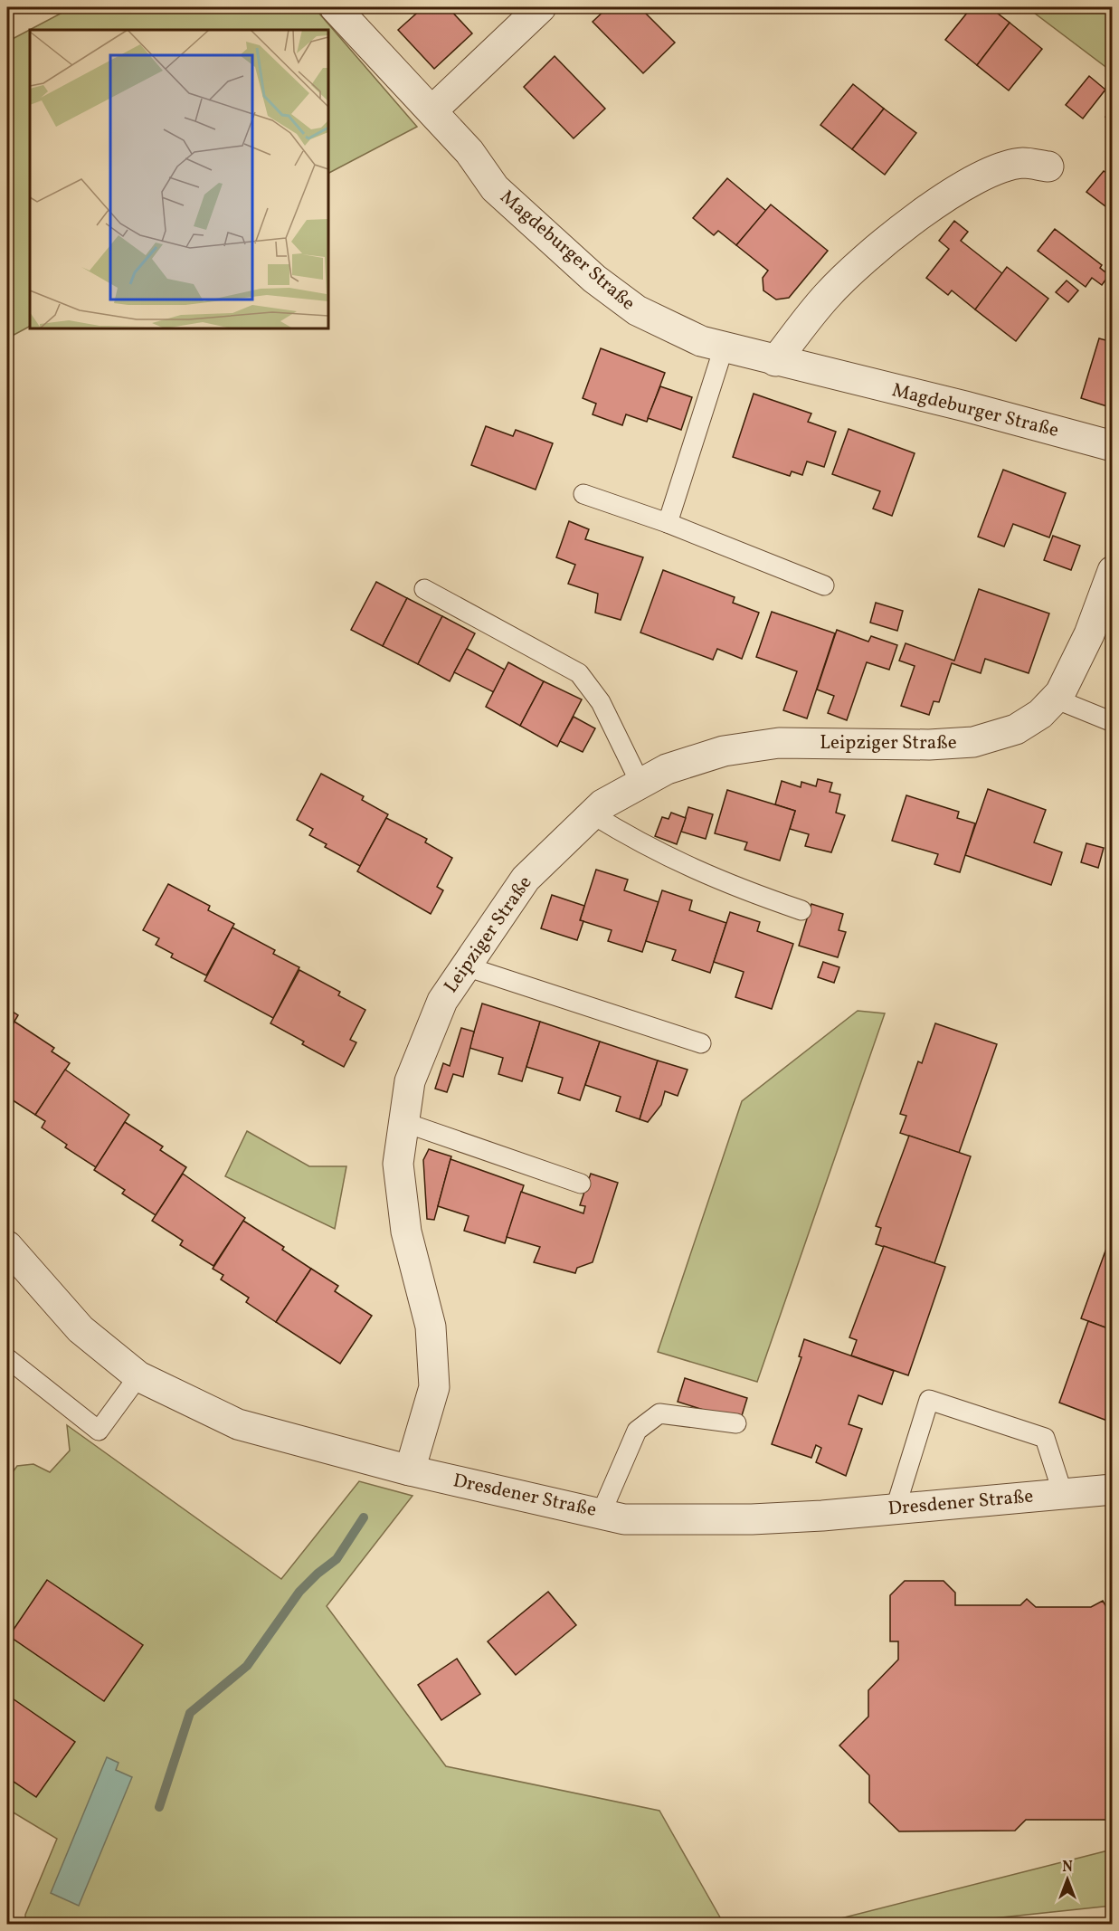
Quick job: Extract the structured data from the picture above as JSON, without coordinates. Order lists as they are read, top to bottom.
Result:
{
  "streets": {
    "street": ["Magdeburger Straße", "Leipziger Straße", "Dresdener Straße"]
  },
  "crossings": [
    ["Leipziger Straße", "Dresdener Straße"]
  ],
  "north": "top"
}
